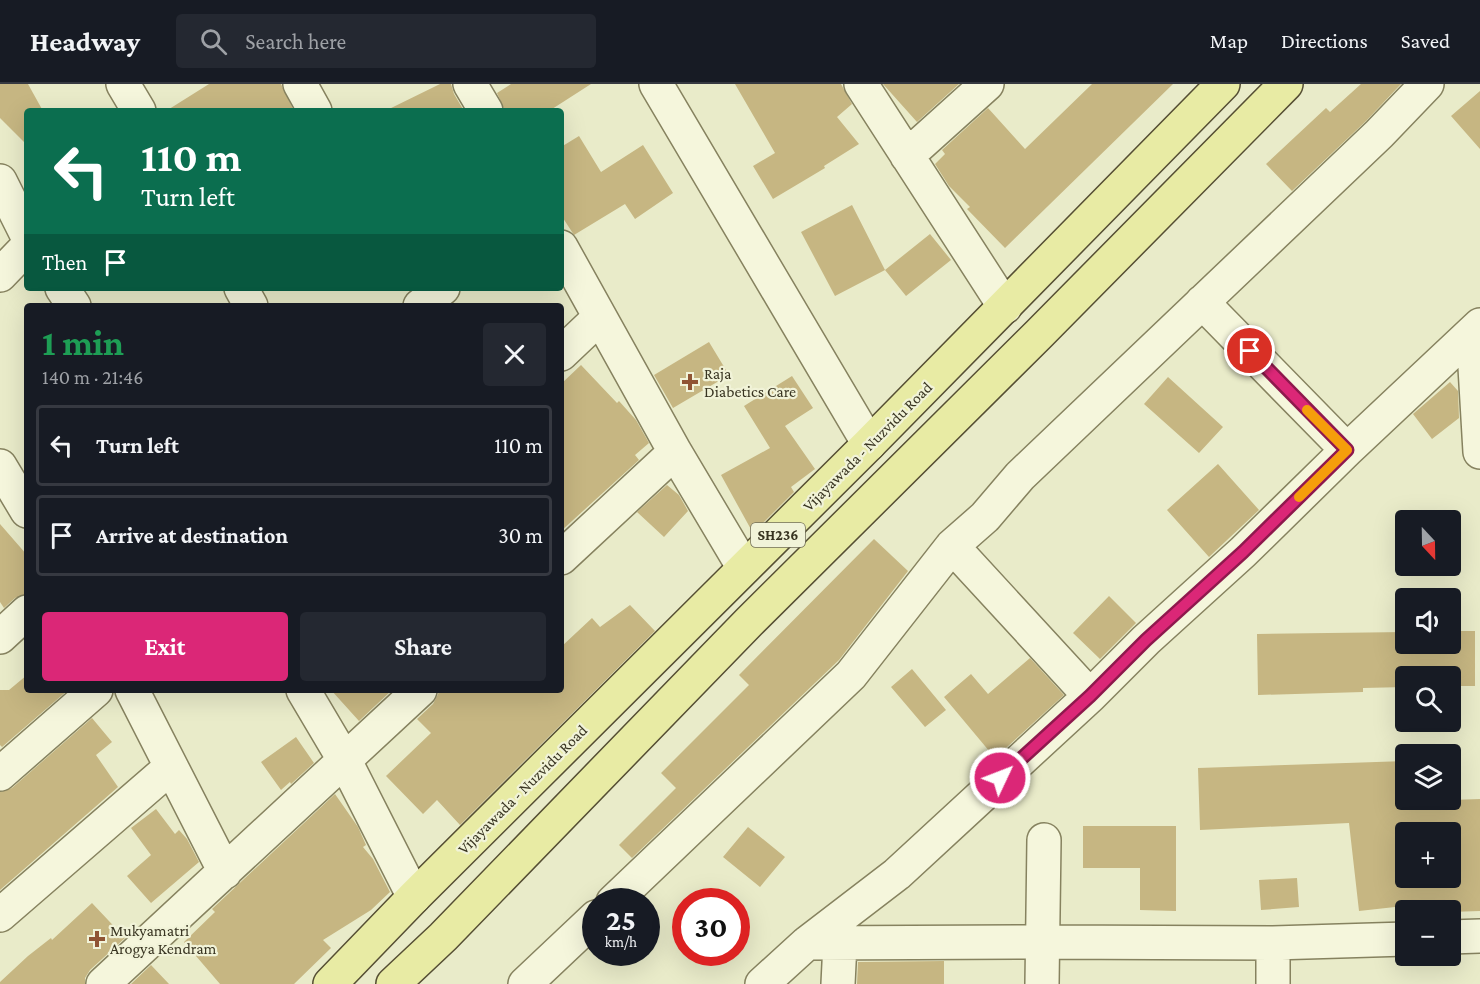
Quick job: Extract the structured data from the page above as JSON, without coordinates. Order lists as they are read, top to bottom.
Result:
{
  "streets": {
    "main road": ["Vijayawada - Nuzvidu Road", "SH236"]
  },
  "places": {
    "health": ["Raja Diabetics Care", "Mukyamatri Arogya Kendram"]
  },
  "north": "bottom",
  "page": {
    "header": "Headway",
    "search": "Search here",
    "nav": ["Map", "Directions", "Saved"],
    "turn": ["110 m", "Turn left"],
    "then": "Then",
    "heading": ["1 min", "140 m · 21:46"],
    "list": [
      {
        "name": "Turn left",
        "value": "110 m"
      },
      {
        "name": "Arrive at destination",
        "value": "30 m"
      }
    ],
    "map_buttons": ["+", "−"],
    "buttons": ["Exit", "Share"],
    "speed": "25 km/h",
    "limit": "30"
  }
}
